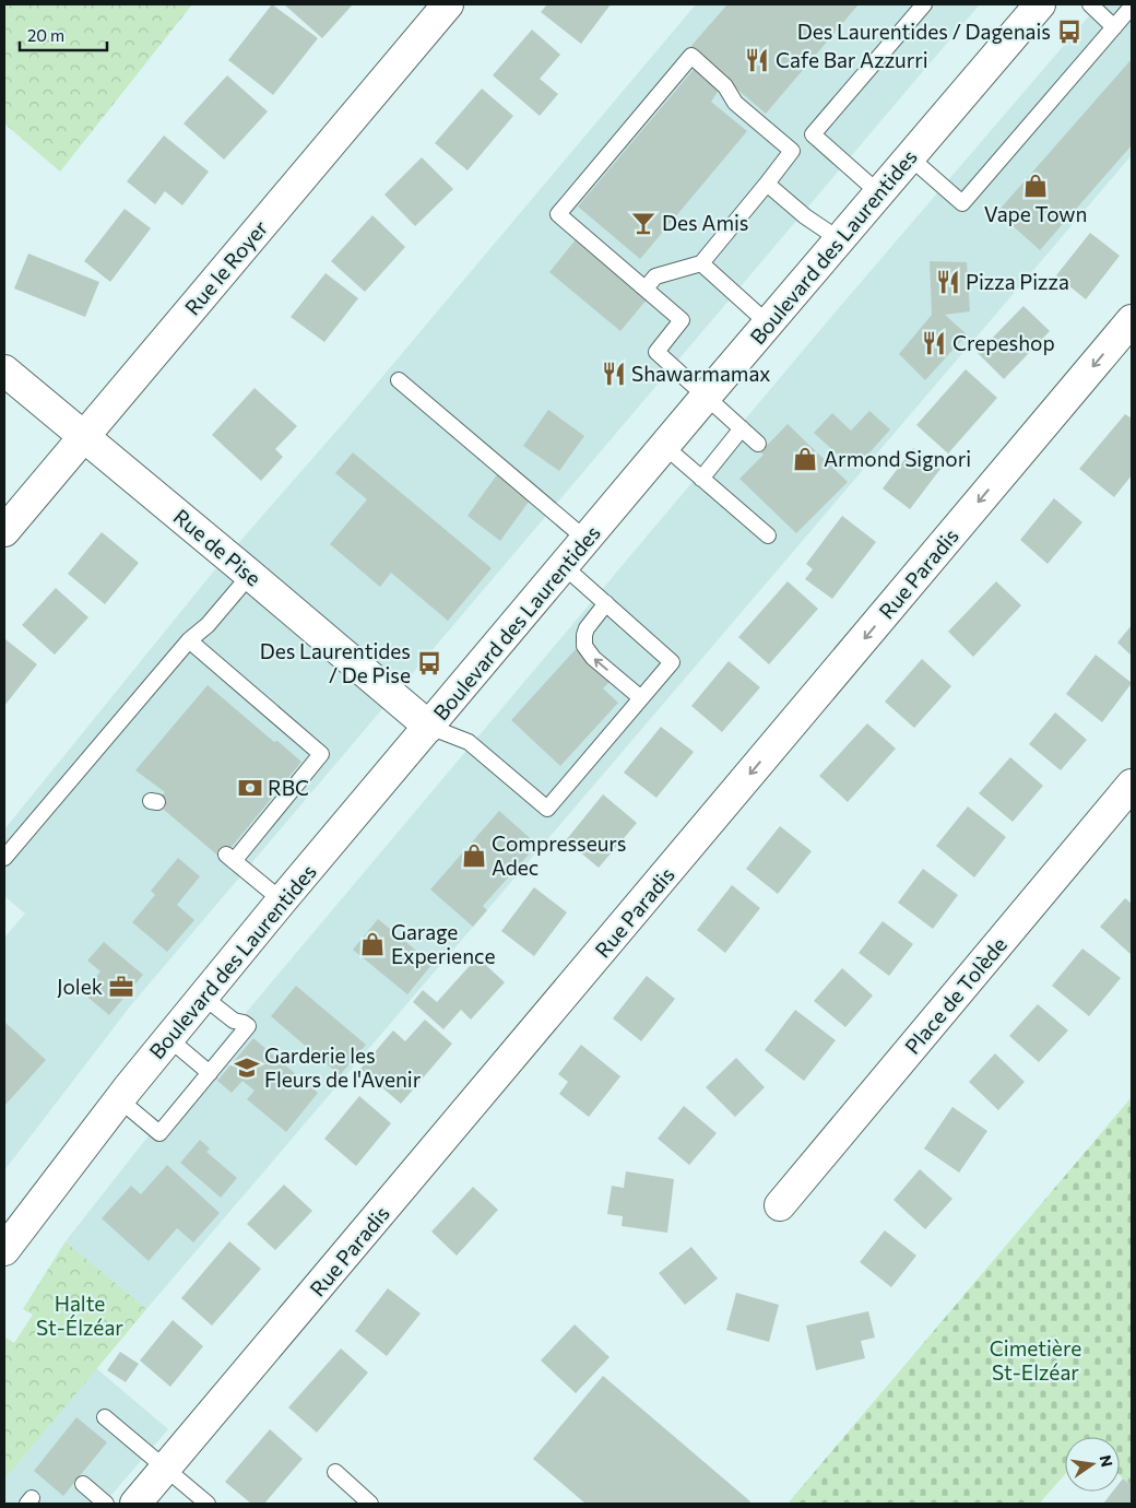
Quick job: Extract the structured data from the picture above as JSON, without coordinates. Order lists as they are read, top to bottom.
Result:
{
  "streets": {
    "street": [
      "Boulevard des Laurentides",
      "Rue le Royer",
      "Rue de Pise",
      "Rue Paradis",
      "Place de Tolède"
    ]
  },
  "crossings": [
    ["Boulevard des Laurentides", "Rue de Pise"],
    ["Rue le Royer", "Rue de Pise"]
  ],
  "one_way": ["Rue Paradis"],
  "parks": ["Halte St-Élzéar", "Cimetière St-Elzéar"],
  "places": {
    "bus stop": ["Des Laurentides / Dagenais", "Des Laurentides / De Pise"],
    "restaurant": [
      "Cafe Bar Azzurri",
      "Pizza Pizza",
      "Crepeshop",
      "Shawarmamax"
    ],
    "shop": [
      "Vape Town",
      "Armond Signori",
      "Compresseurs Adec",
      "Garage Experience"
    ],
    "bar": ["Des Amis"],
    "bank": ["RBC"],
    "office": ["Jolek"],
    "school or university": ["Garderie les Fleurs de l'Avenir"]
  },
  "scale_bar": "20 m",
  "north": "right"
}
